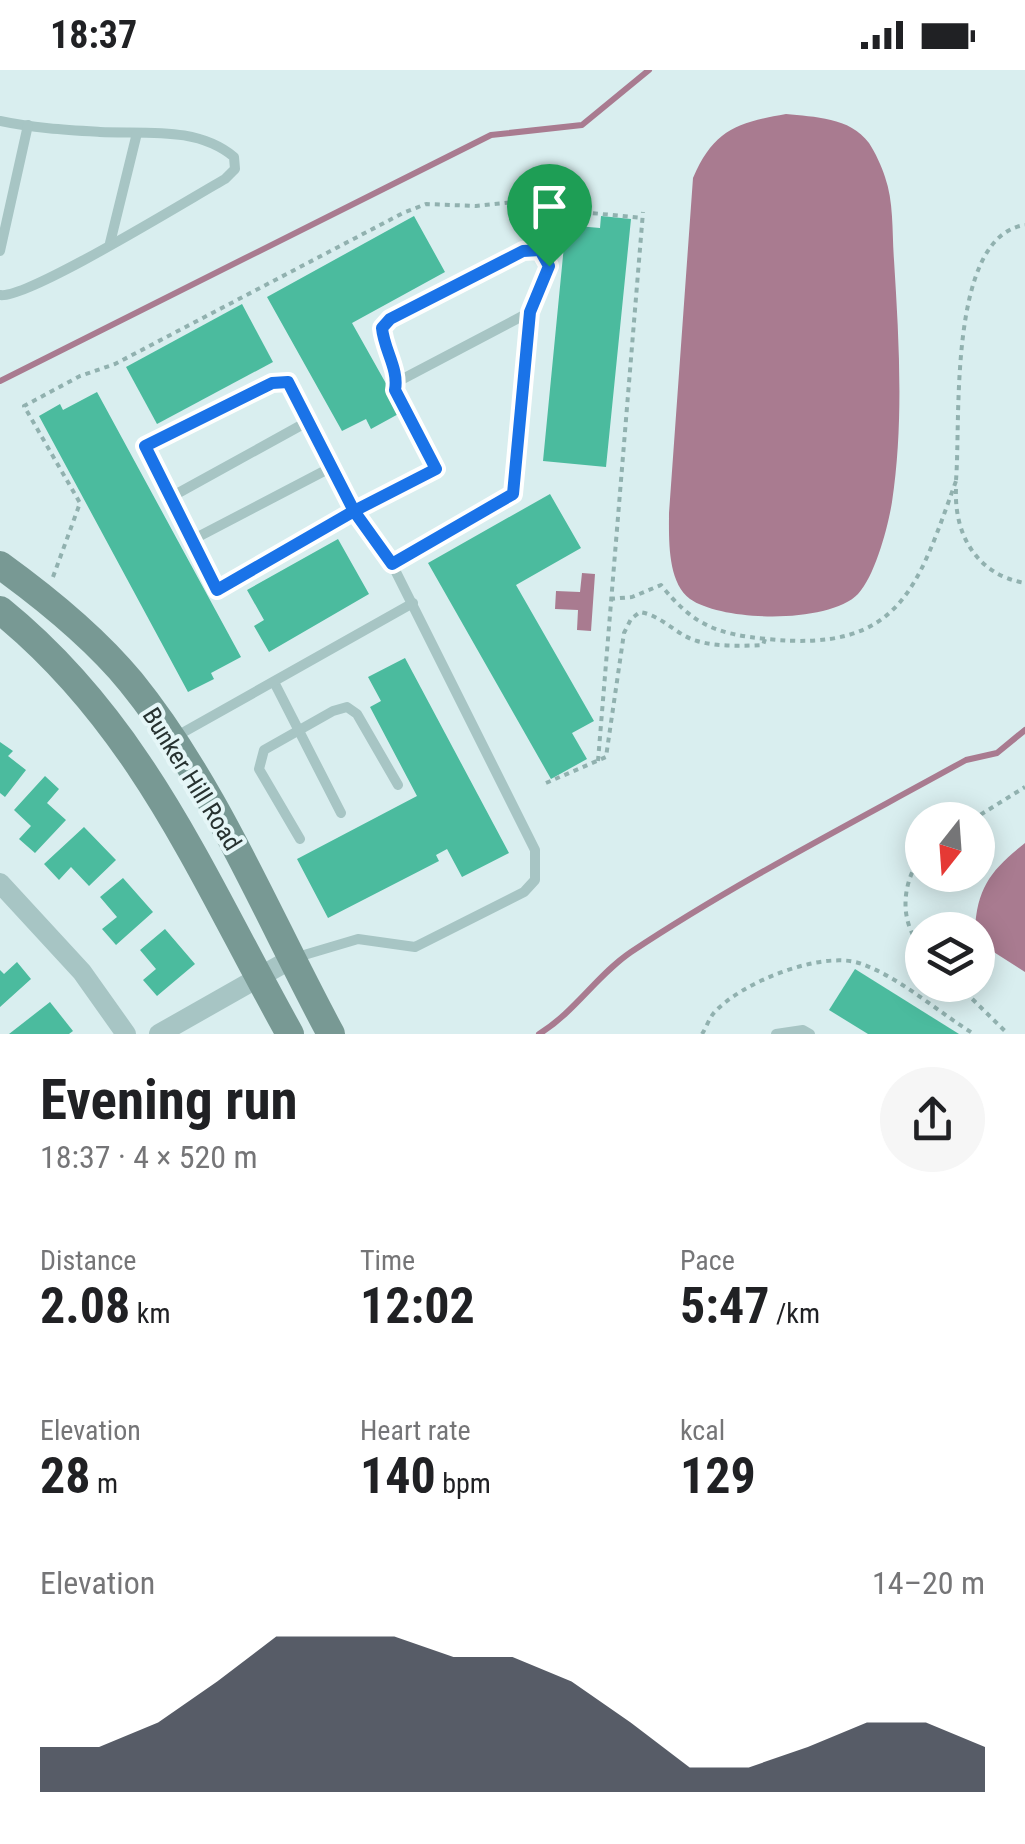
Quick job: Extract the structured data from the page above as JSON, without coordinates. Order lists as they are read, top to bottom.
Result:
{
  "streets": {
    "main road": ["Bunker Hill Road"]
  },
  "north": "bottom",
  "page": {
    "status": "18:37",
    "heading": ["Evening run", "18:37 · 4 × 520 m"],
    "stats": [
      ["Distance", "2.08 km"],
      ["Time", "12:02"],
      ["Pace", "5:47 /km"],
      ["Elevation", "28 m"],
      ["Heart rate", "140 bpm"],
      ["kcal", "129"]
    ],
    "chart": ["Elevation", "14–20 m"]
  }
}
